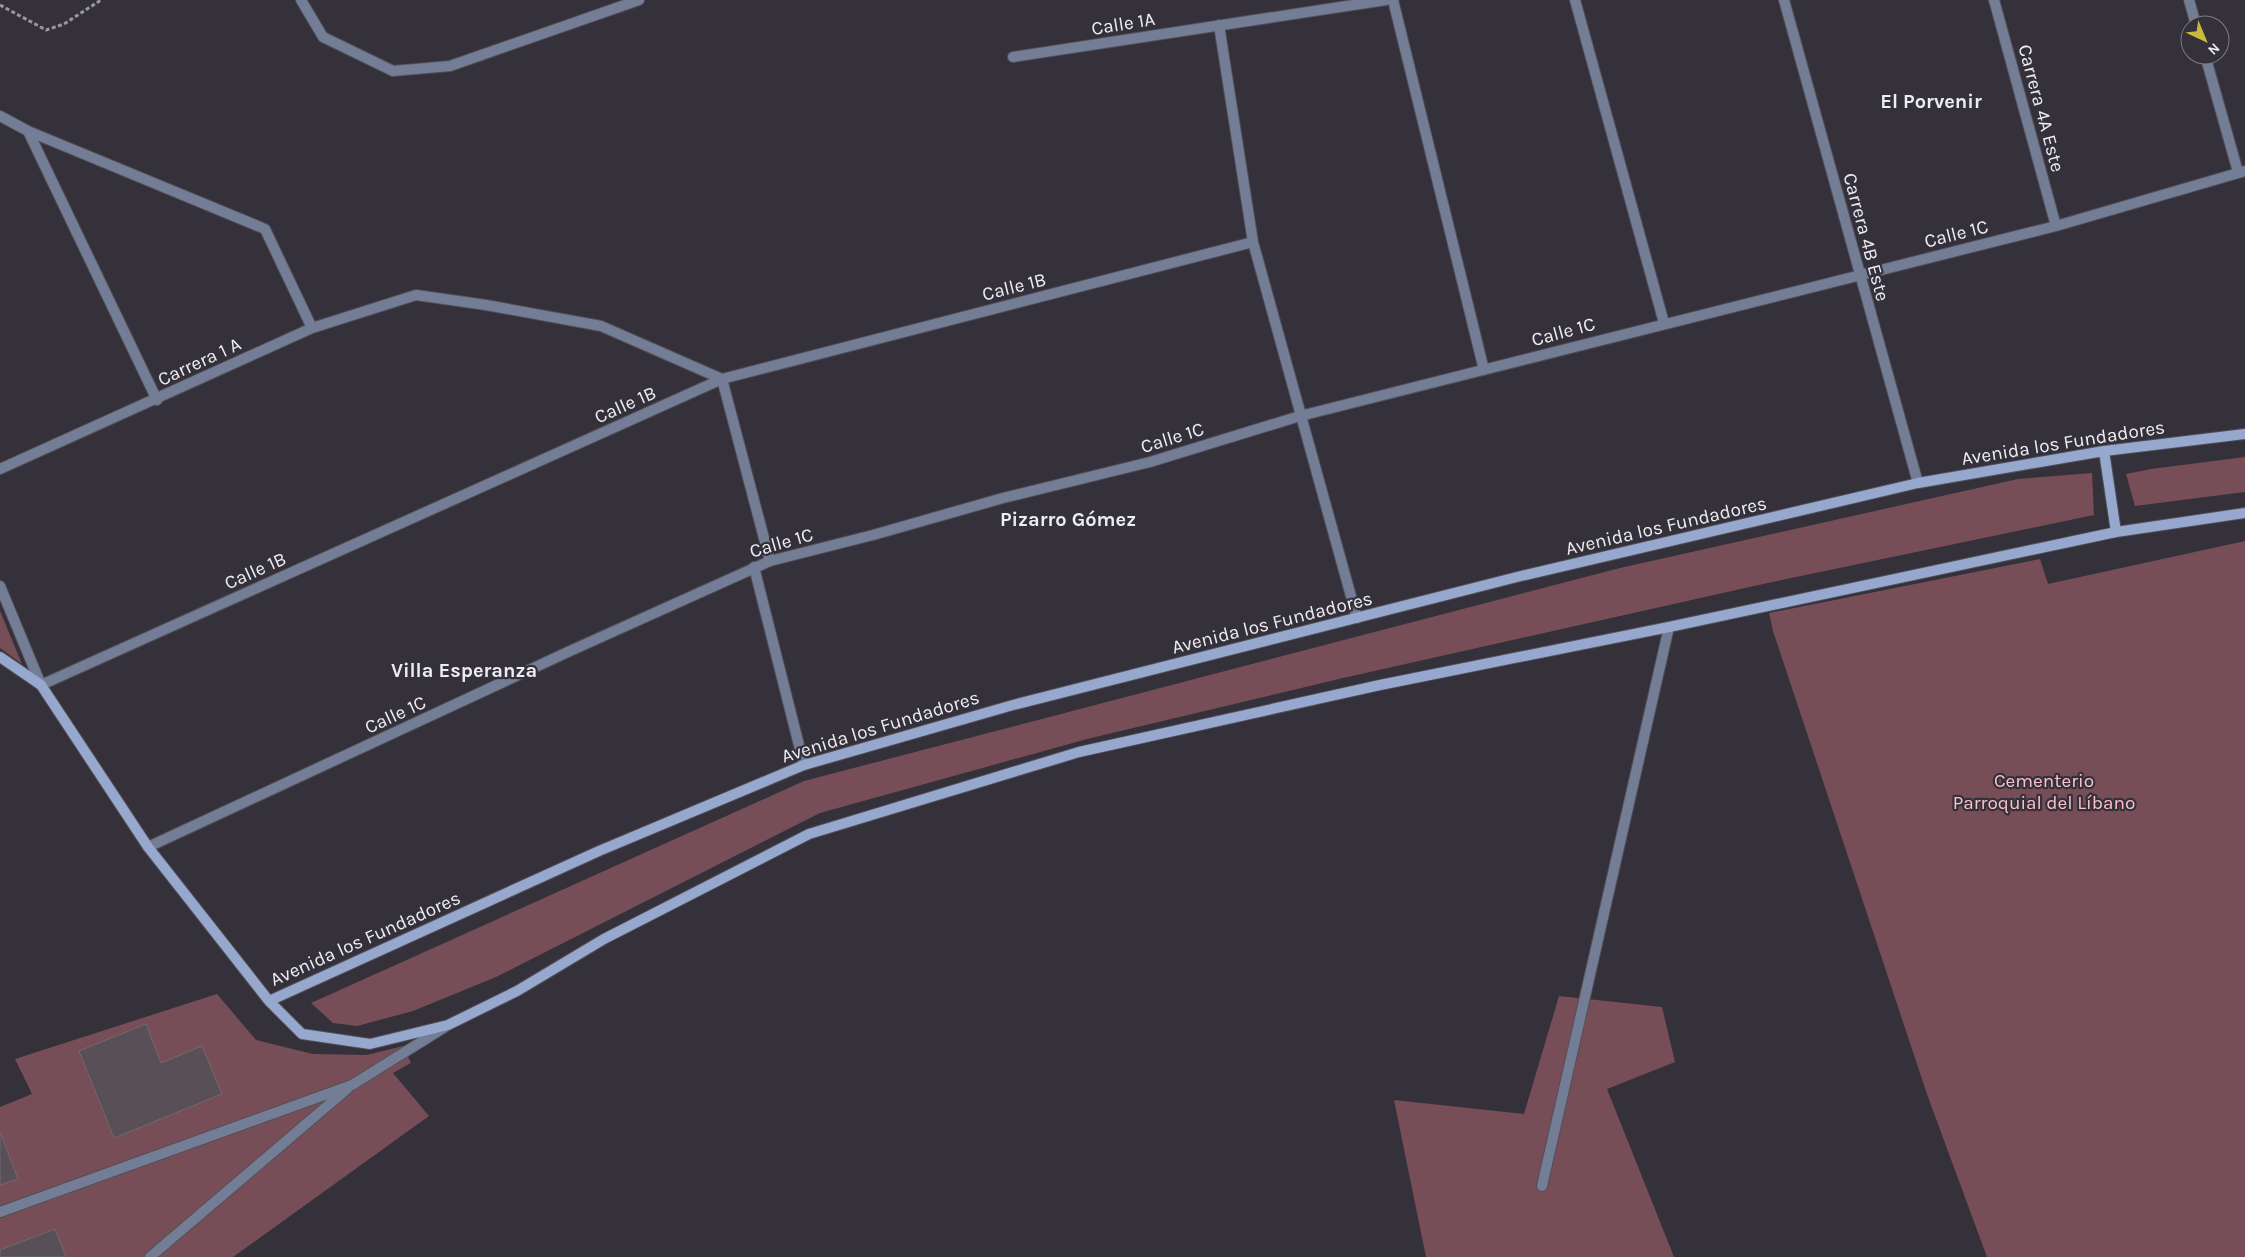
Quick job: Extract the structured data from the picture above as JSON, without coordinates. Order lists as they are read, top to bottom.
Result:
{
  "streets": {
    "street": [
      "Calle 1A",
      "Carrera 4A Este",
      "Calle 1C",
      "Carrera 4B Este",
      "Calle 1B",
      "Carrera 1 A",
      "Avenida los Fundadores"
    ]
  },
  "crossings": [
    ["Carrera 4A Este", "Calle 1C"],
    ["Calle 1C", "Carrera 4B Este"],
    ["Carrera 4B Este", "Avenida los Fundadores"],
    ["Calle 1B", "Carrera 1 A"]
  ],
  "districts": ["El Porvenir", "Pizarro Gómez", "Villa Esperanza"],
  "parks": ["Cementerio Parroquial del Líbano"],
  "north": "bottom right"
}
